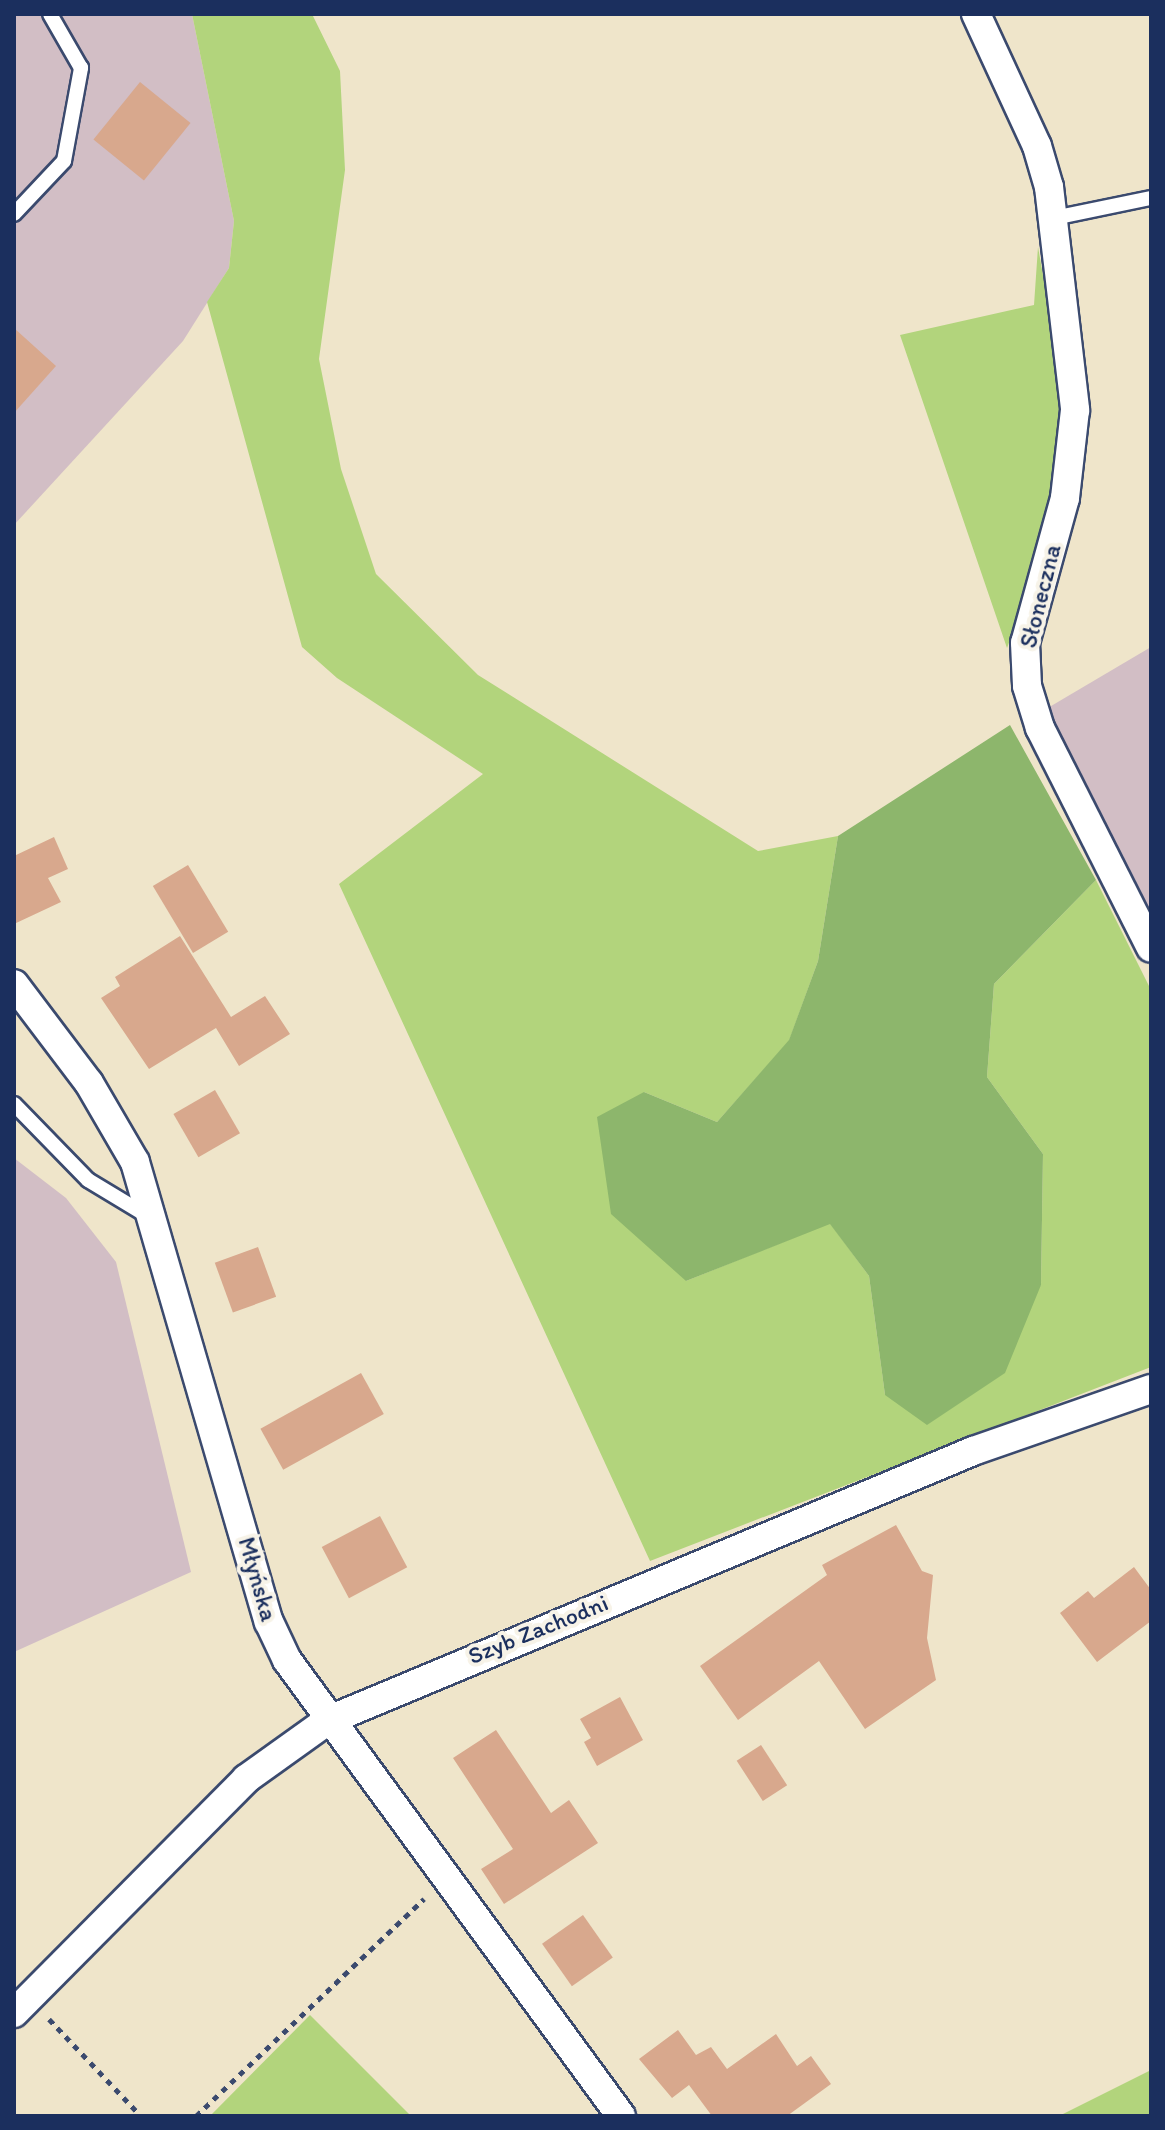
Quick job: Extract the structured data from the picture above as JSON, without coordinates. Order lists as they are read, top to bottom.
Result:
{
  "streets": {
    "street": ["Słoneczna", "Młyńska", "Szyb Zachodni"]
  },
  "crossings": [
    ["Młyńska", "Szyb Zachodni"]
  ]
}
